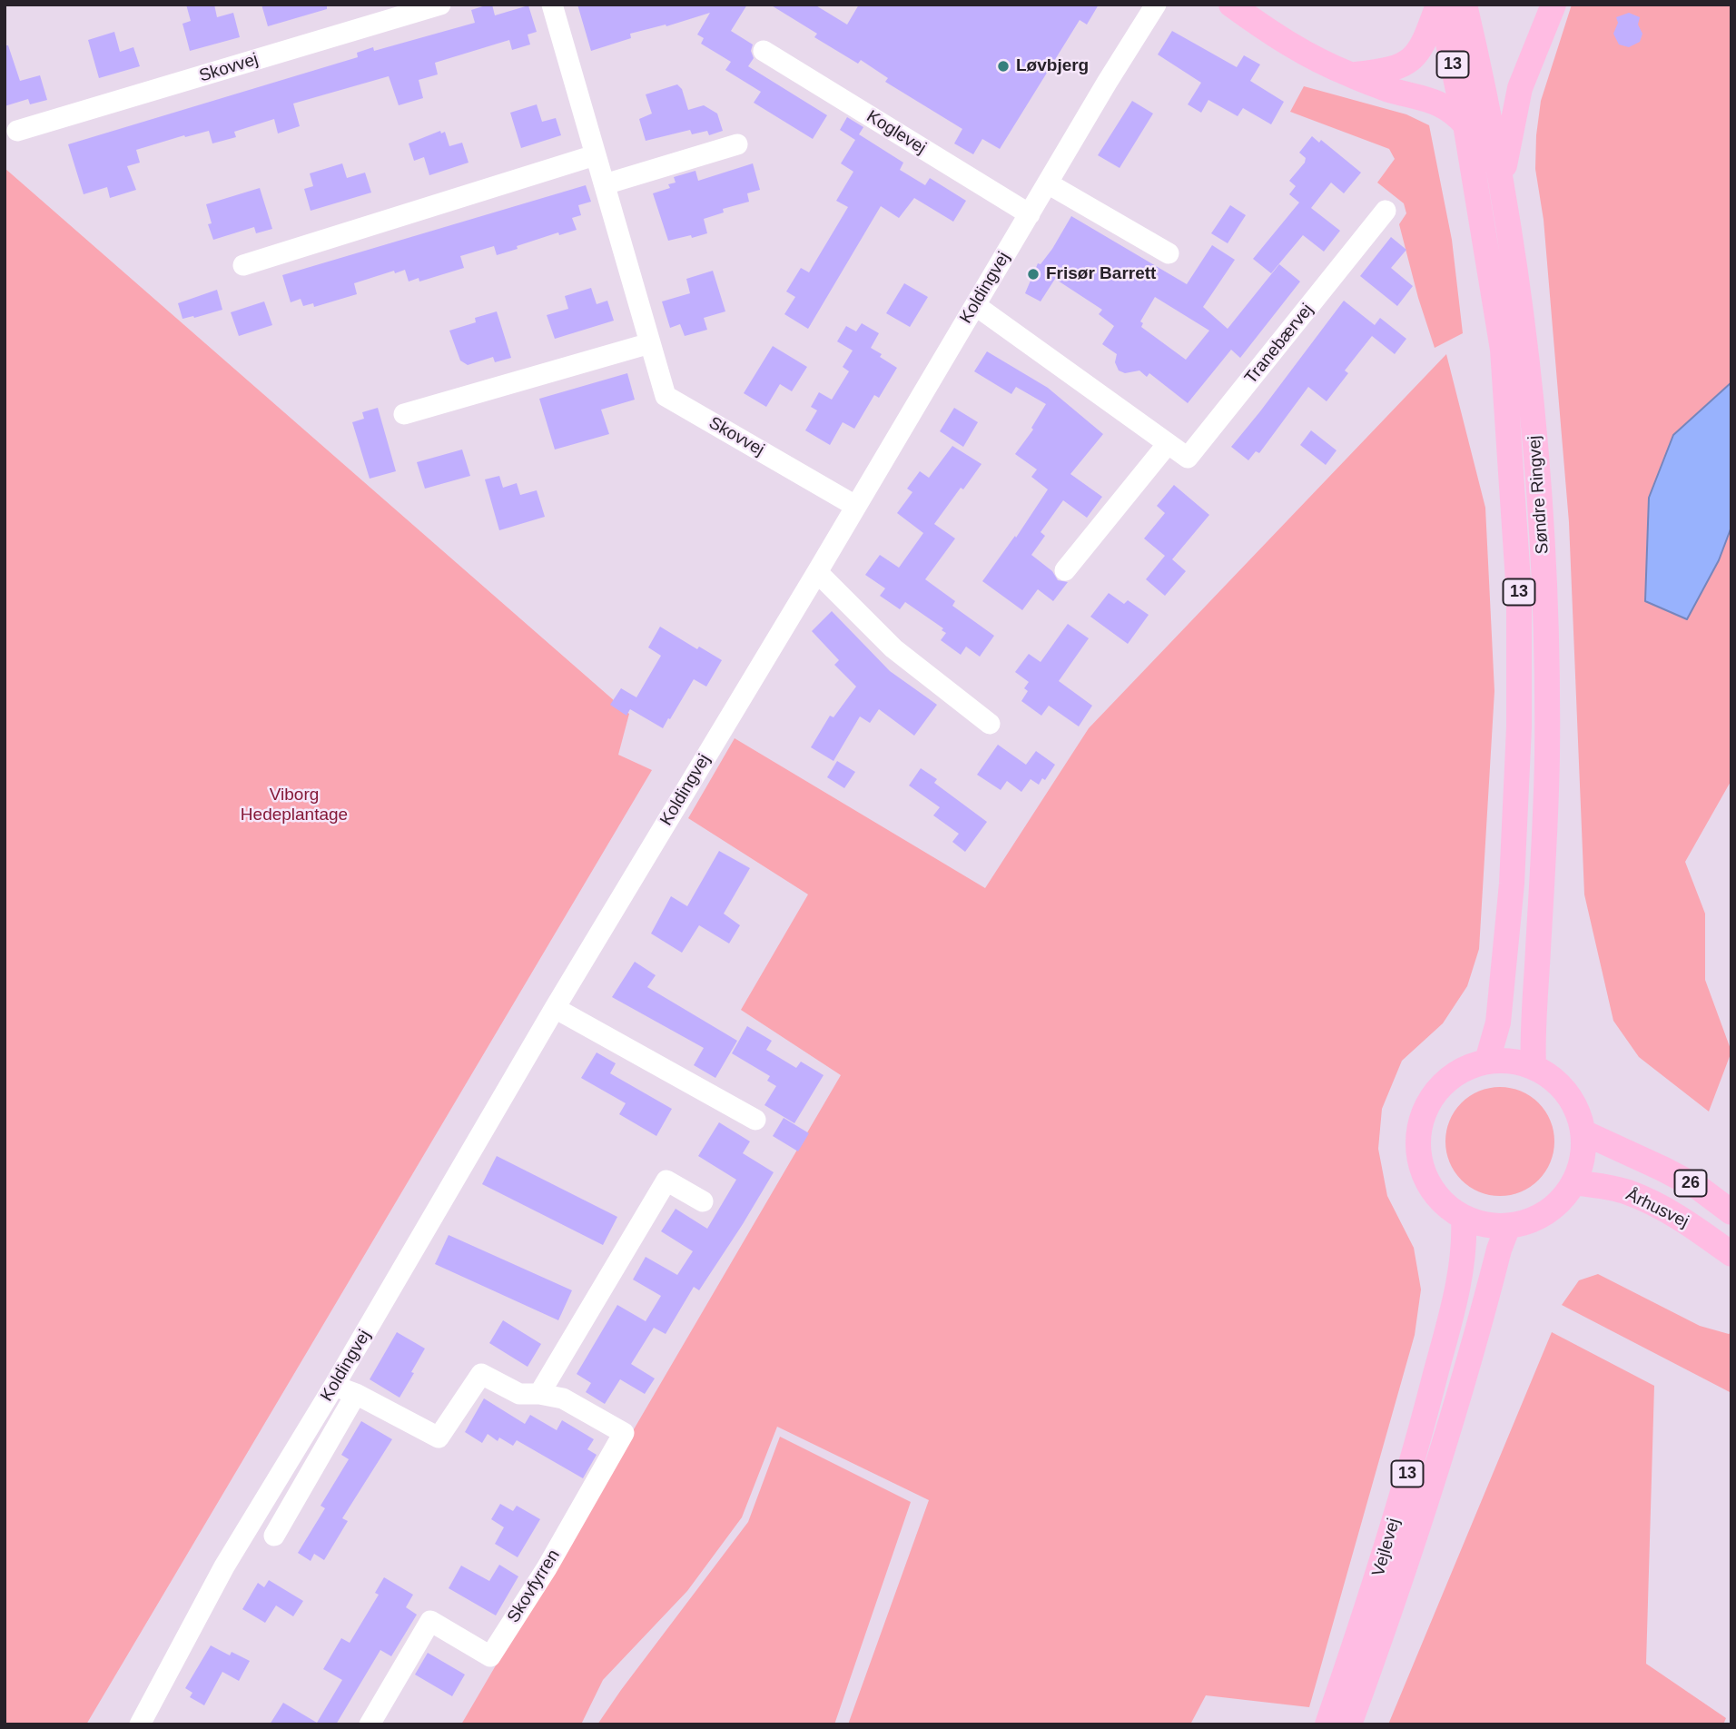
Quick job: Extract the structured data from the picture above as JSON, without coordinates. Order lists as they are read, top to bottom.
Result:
{
  "streets": {
    "main road": [
      "13",
      "Søndre Ringvej",
      "26",
      "Århusvej",
      "Vejlevej"
    ],
    "street": [
      "Skovvej",
      "Koglevej",
      "Koldingvej",
      "Tranebærvej",
      "Skovfyrren"
    ]
  },
  "crossings": [
    ["Skovvej", "Koldingvej"],
    ["Koglevej", "Koldingvej"],
    ["Koldingvej", "Tranebærvej"],
    ["Koldingvej", "Skovfyrren"],
    ["Søndre Ringvej", "Århusvej"],
    ["Søndre Ringvej", "Vejlevej"],
    ["Århusvej", "Vejlevej"]
  ],
  "parks": ["Viborg Hedeplantage"],
  "places": ["Løvbjerg", "Frisør Barrett"]
}
